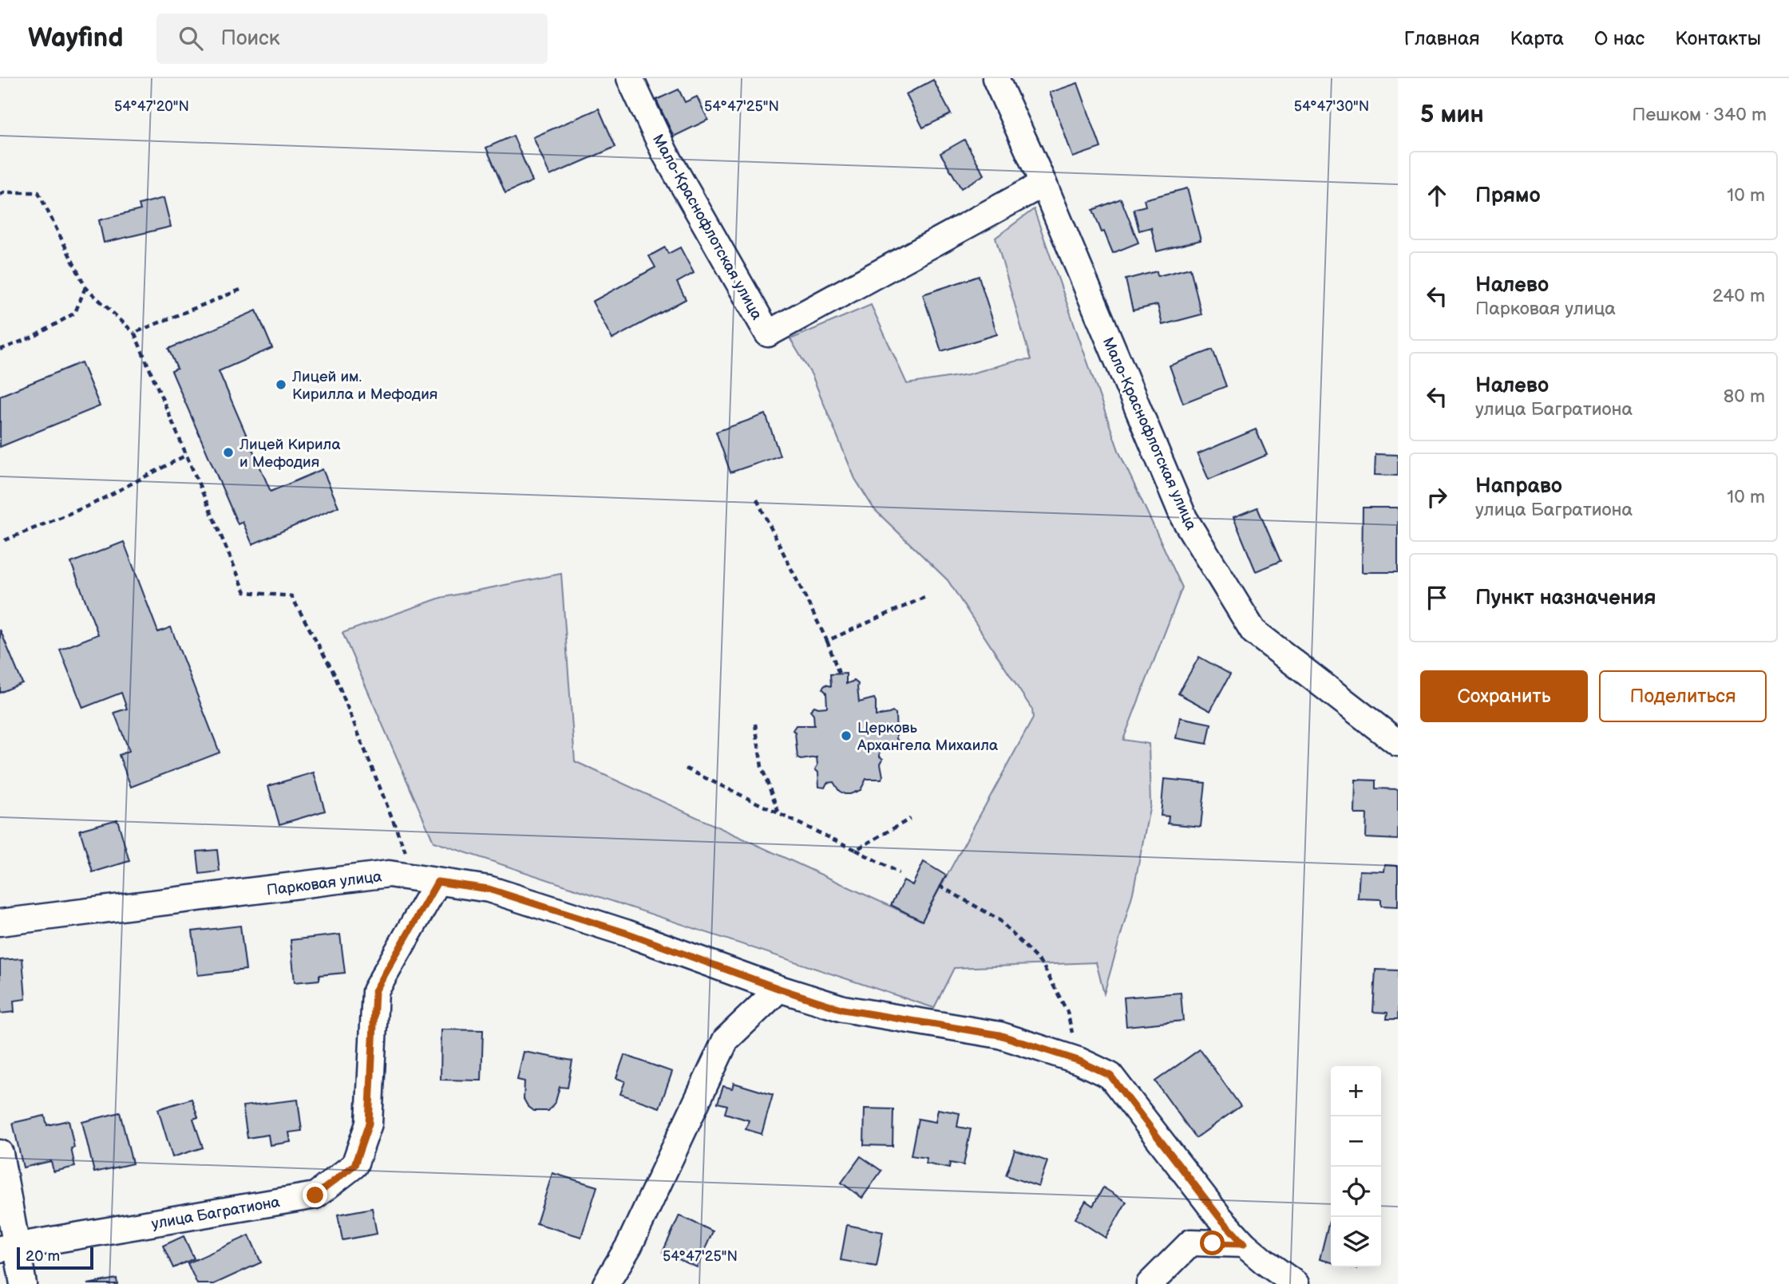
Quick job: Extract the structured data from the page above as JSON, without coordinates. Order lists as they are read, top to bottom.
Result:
{
  "streets": {
    "street": ["Мало-Краснофлотская улица", "Парковая улица", "улица Багратиона"]
  },
  "crossings": [
    ["Парковая улица", "улица Багратиона"]
  ],
  "places": ["Лицей им. Кирилла и Мефодия", "Лицей Кирила и Мефодия", "Церковь Архангела Михаила"],
  "scale_bar": "20 m",
  "page": {
    "header": "Wayfind",
    "search": "Поиск",
    "nav": [
      "Главная",
      "Карта",
      "О нас",
      "Контакты"
    ],
    "heading": ["5 мин", "Пешком · 340 m"],
    "list": [
      ["Прямо", "10 m"],
      ["Налево", "Парковая улица", "240 m"],
      ["Налево", "улица Багратиона", "80 m"],
      ["Направо", "улица Багратиона", "10 m"],
      "Пункт назначения"
    ],
    "buttons": ["Сохранить", "Поделиться"],
    "map_buttons": ["+", "−"],
    "scale": "20 m"
  },
  "coordinates": ["54°47'20\"N", "54°47'25\"N", "54°47'30\"N"]
}
